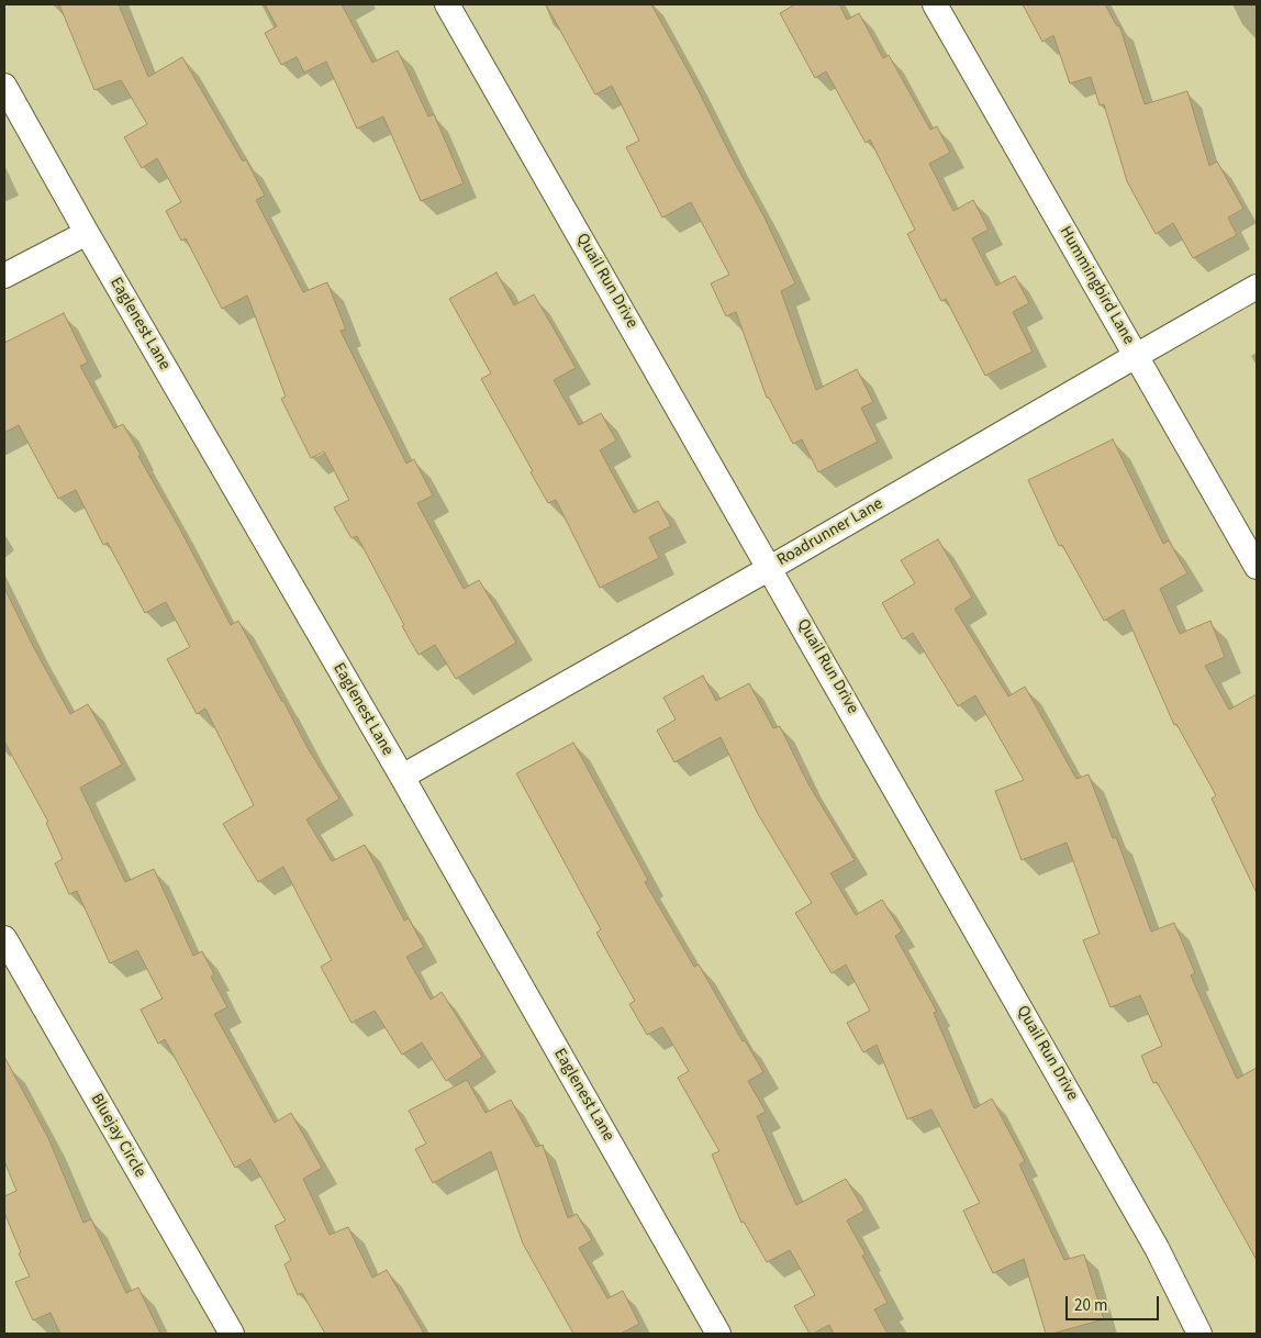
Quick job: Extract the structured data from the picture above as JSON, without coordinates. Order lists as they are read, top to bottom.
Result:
{
  "streets": {
    "street": [
      "Quail Run Drive",
      "Hummingbird Lane",
      "Eaglenest Lane",
      "Roadrunner Lane",
      "Bluejay Circle"
    ]
  },
  "crossings": [
    ["Quail Run Drive", "Roadrunner Lane"],
    ["Hummingbird Lane", "Roadrunner Lane"],
    ["Eaglenest Lane", "Roadrunner Lane"]
  ],
  "scale_bar": "20 m"
}
